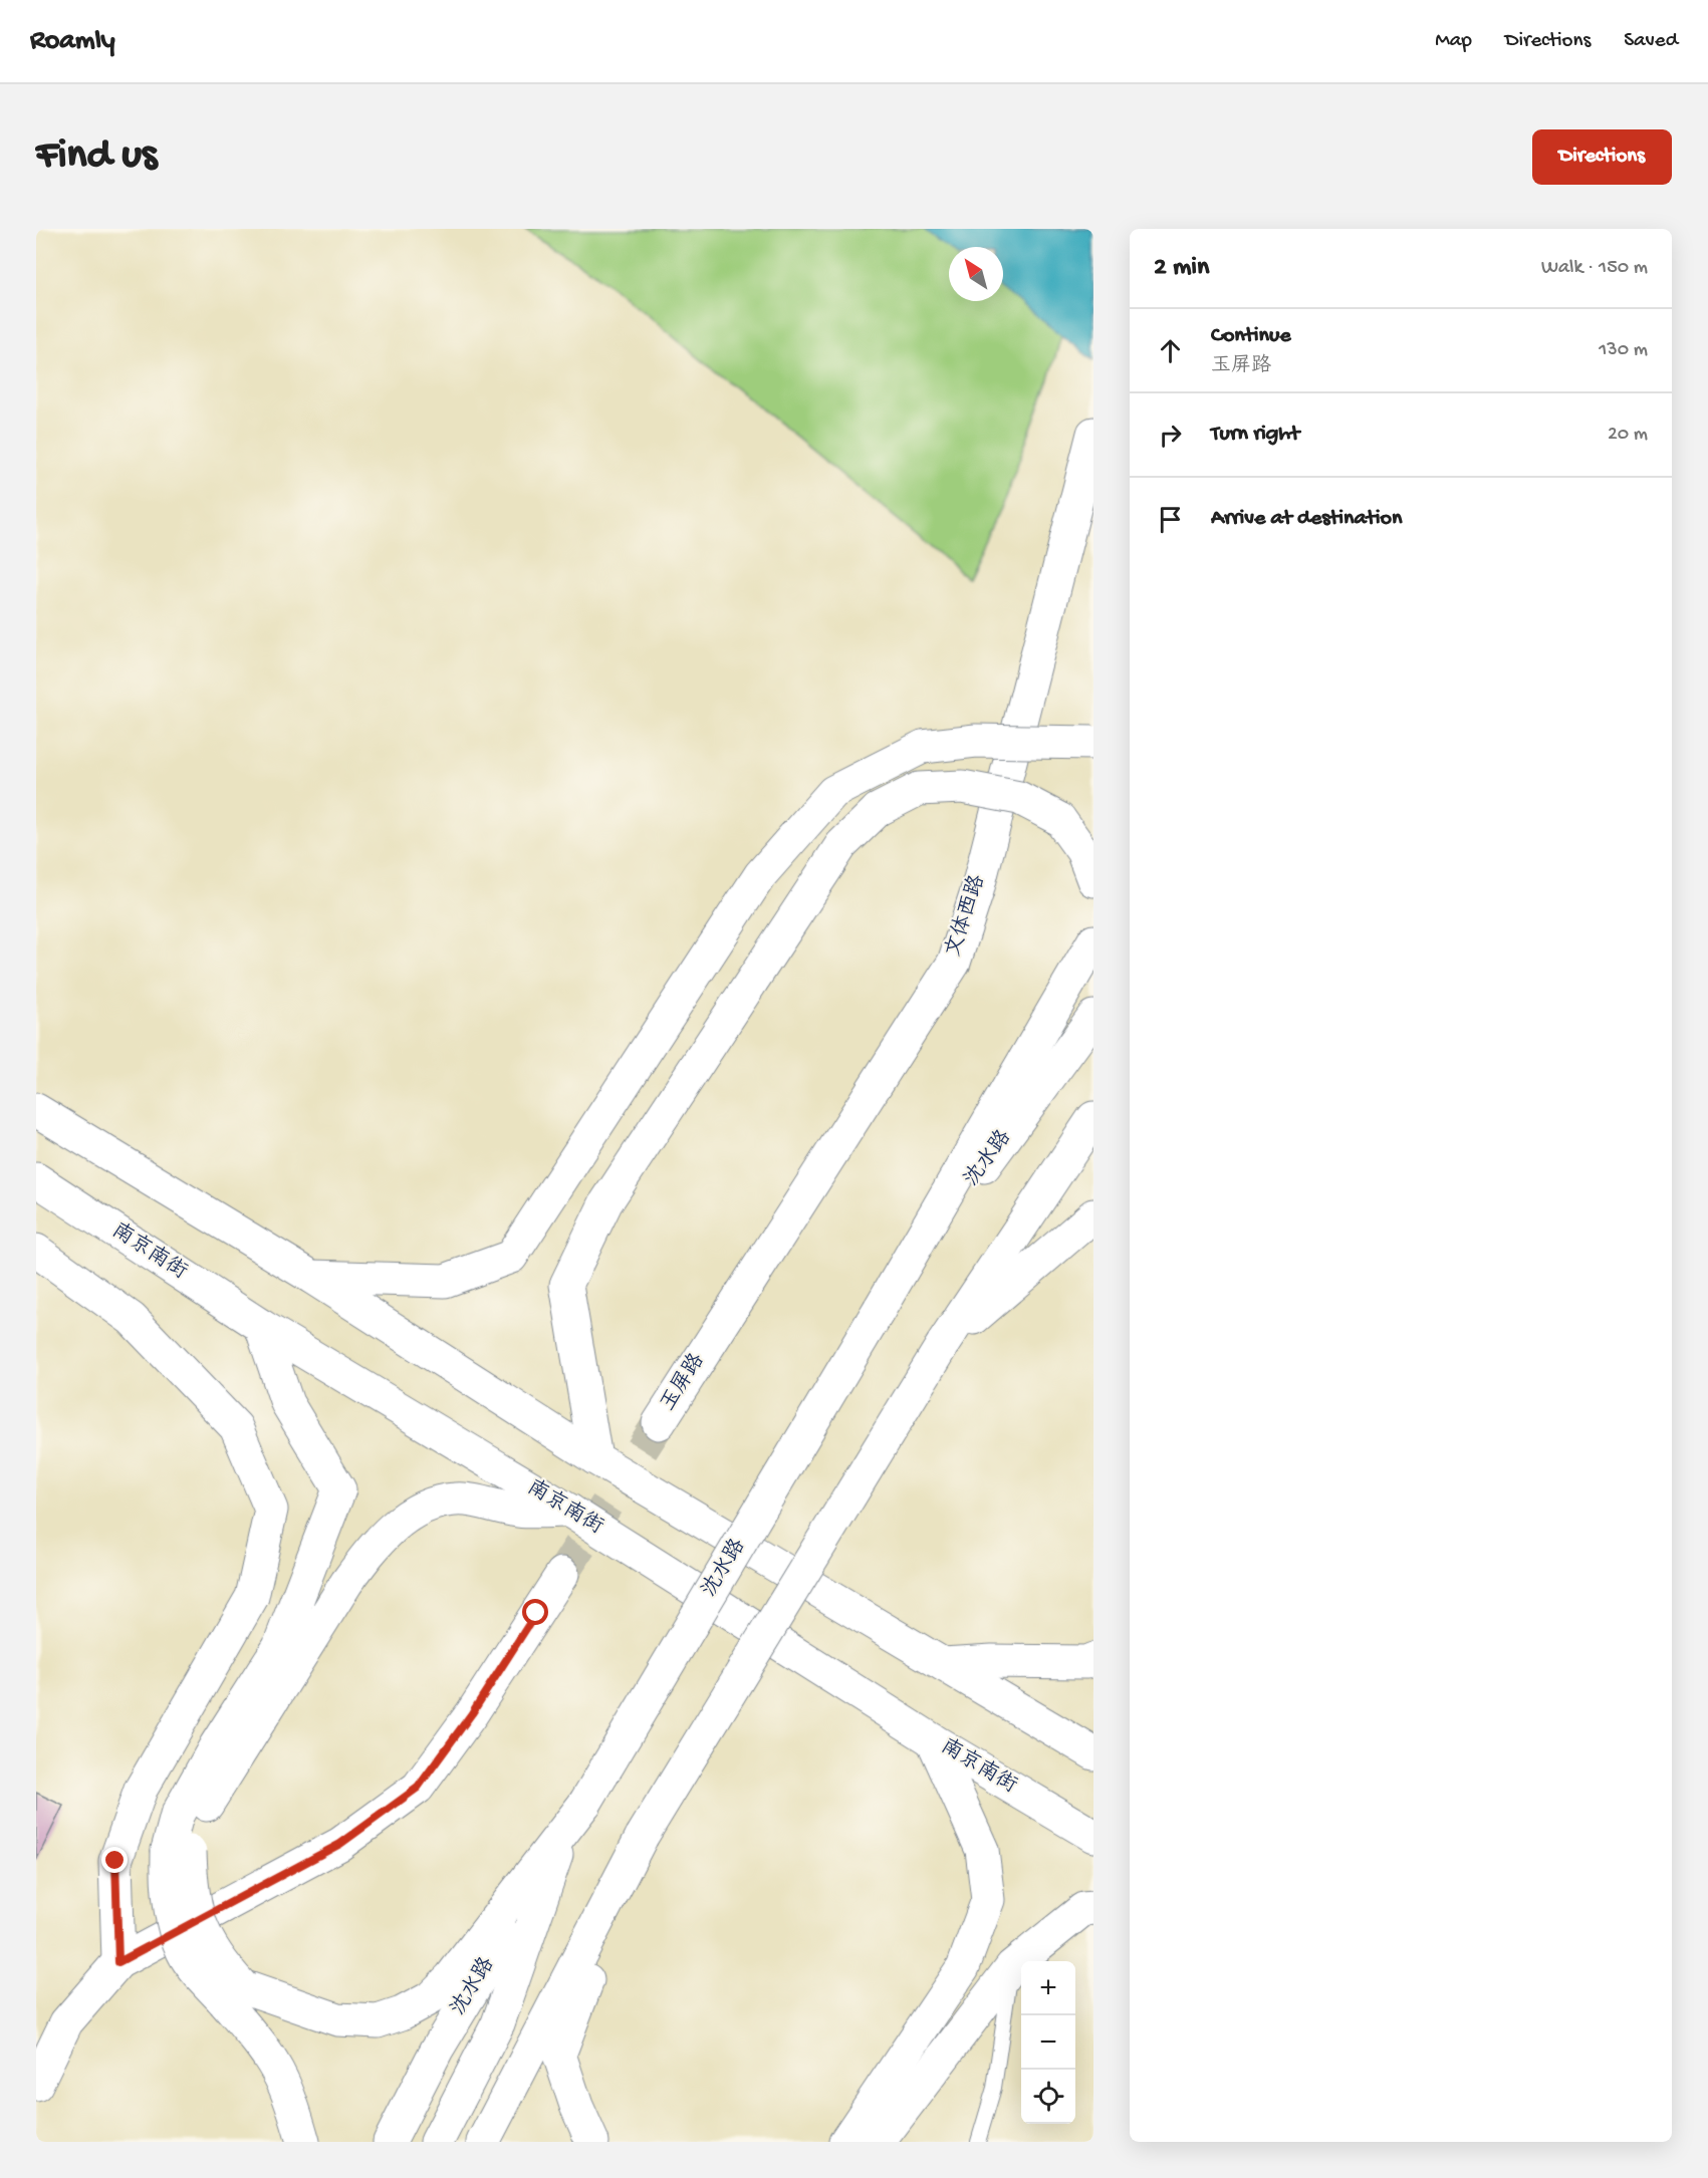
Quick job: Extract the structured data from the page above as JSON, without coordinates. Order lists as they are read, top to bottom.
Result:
{
  "streets": {
    "main road": [
      "文体西路",
      "沈水路",
      "南京南街",
      "玉屏路"
    ]
  },
  "crossings": [
    ["文体西路", "玉屏路"]
  ],
  "north": "top left",
  "page": {
    "header": "Roamly",
    "nav": ["Map", "Directions", "Saved"],
    "buttons": "Directions",
    "title": "Find us",
    "heading": ["2 min", "Walk · 150 m"],
    "list": [
      ["Continue", "玉屏路", "130 m"],
      ["Turn right", "20 m"],
      "Arrive at destination"
    ],
    "map_buttons": ["+", "−"]
  }
}
